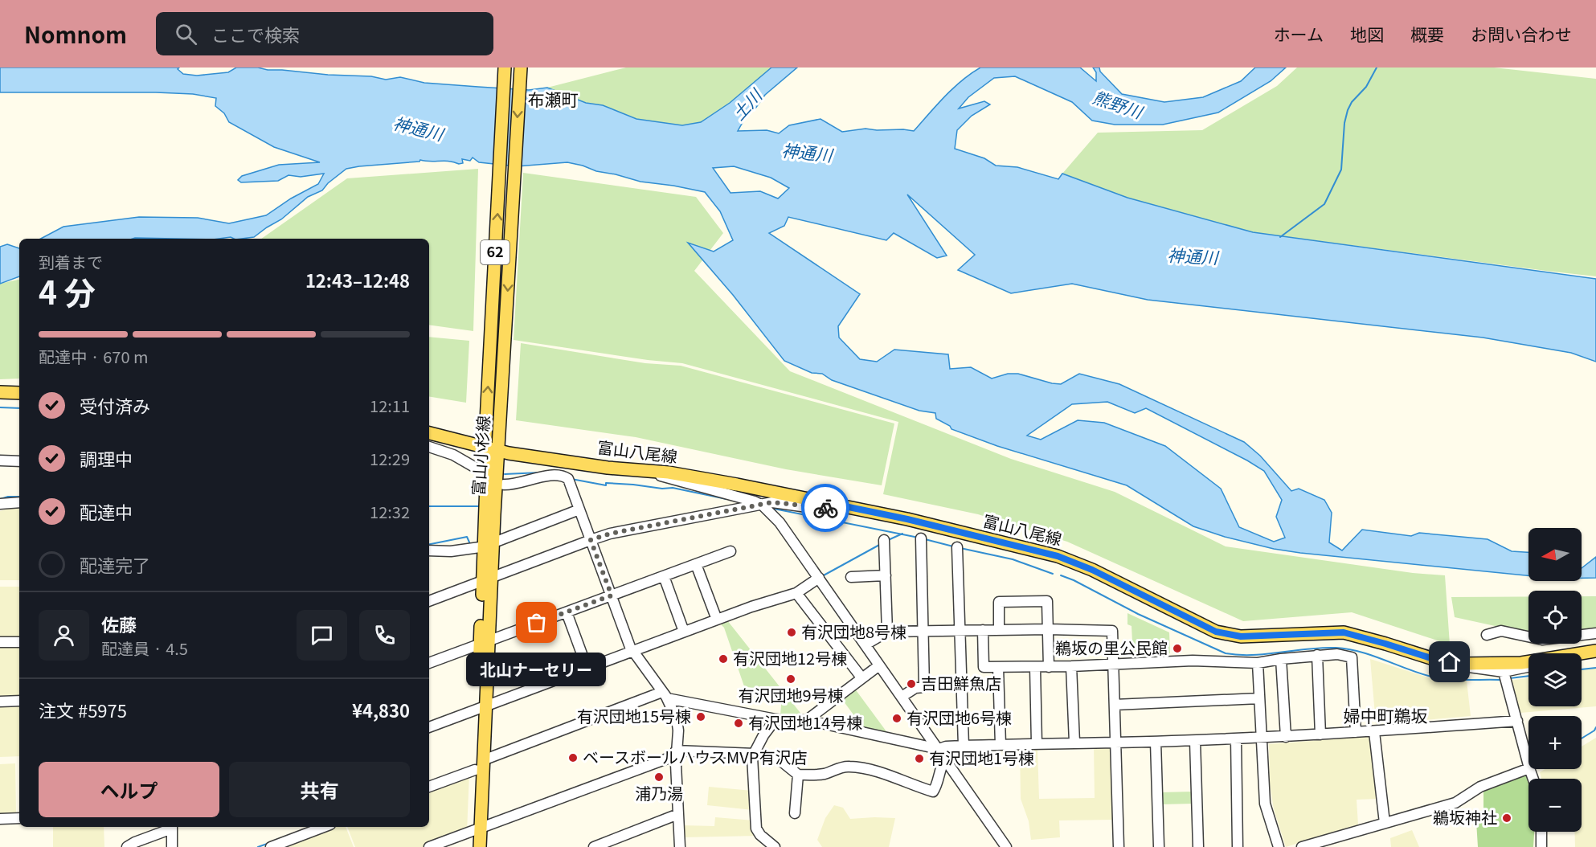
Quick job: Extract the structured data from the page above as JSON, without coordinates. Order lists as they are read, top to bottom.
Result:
{
  "streets": {
    "main road": ["62", "富山八尾線", "富山小杉線"]
  },
  "crossings": [
    ["富山八尾線", "富山小杉線"]
  ],
  "districts": ["布瀬町", "婦中町鵜坂"],
  "water": ["土川", "熊野川", "神通川"],
  "places": [
    "北山ナーセリー",
    "有沢団地8号棟",
    "鵜坂の里公民館",
    "有沢団地12号棟",
    "有沢団地9号棟",
    "吉田鮮魚店",
    "有沢団地15号棟",
    "有沢団地6号棟",
    "有沢団地14号棟",
    "ベースボールハウスMVP有沢店",
    "有沢団地1号棟",
    "浦乃湯",
    "鵜坂神社"
  ],
  "north": "left",
  "page": {
    "header": "Nomnom",
    "search": "ここで検索",
    "nav": [
      "ホーム",
      "地図",
      "概要",
      "お問い合わせ"
    ],
    "heading": ["4 分", "到着まで", "12:43–12:48"],
    "panel": [
      "佐藤",
      "配達員 · 4.5",
      "注文 #5975",
      "¥4,830"
    ],
    "bar": "配達中 · 670 m",
    "list": [
      ["受付済み", "12:11"],
      ["調理中", "12:29"],
      ["配達中", "12:32"],
      "配達完了"
    ],
    "map_buttons": ["+", "−"],
    "bubble": "北山ナーセリー",
    "buttons": ["ヘルプ", "共有"]
  }
}
